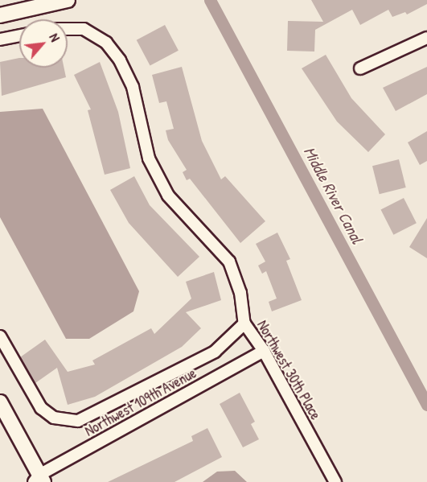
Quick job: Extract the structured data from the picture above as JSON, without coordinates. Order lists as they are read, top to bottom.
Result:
{
  "streets": {
    "street": ["Northwest 30th Place", "Northwest 109th Avenue"]
  },
  "crossings": [
    ["Northwest 30th Place", "Northwest 109th Avenue"]
  ],
  "water": ["Middle River Canal"],
  "north": "top right"
}
